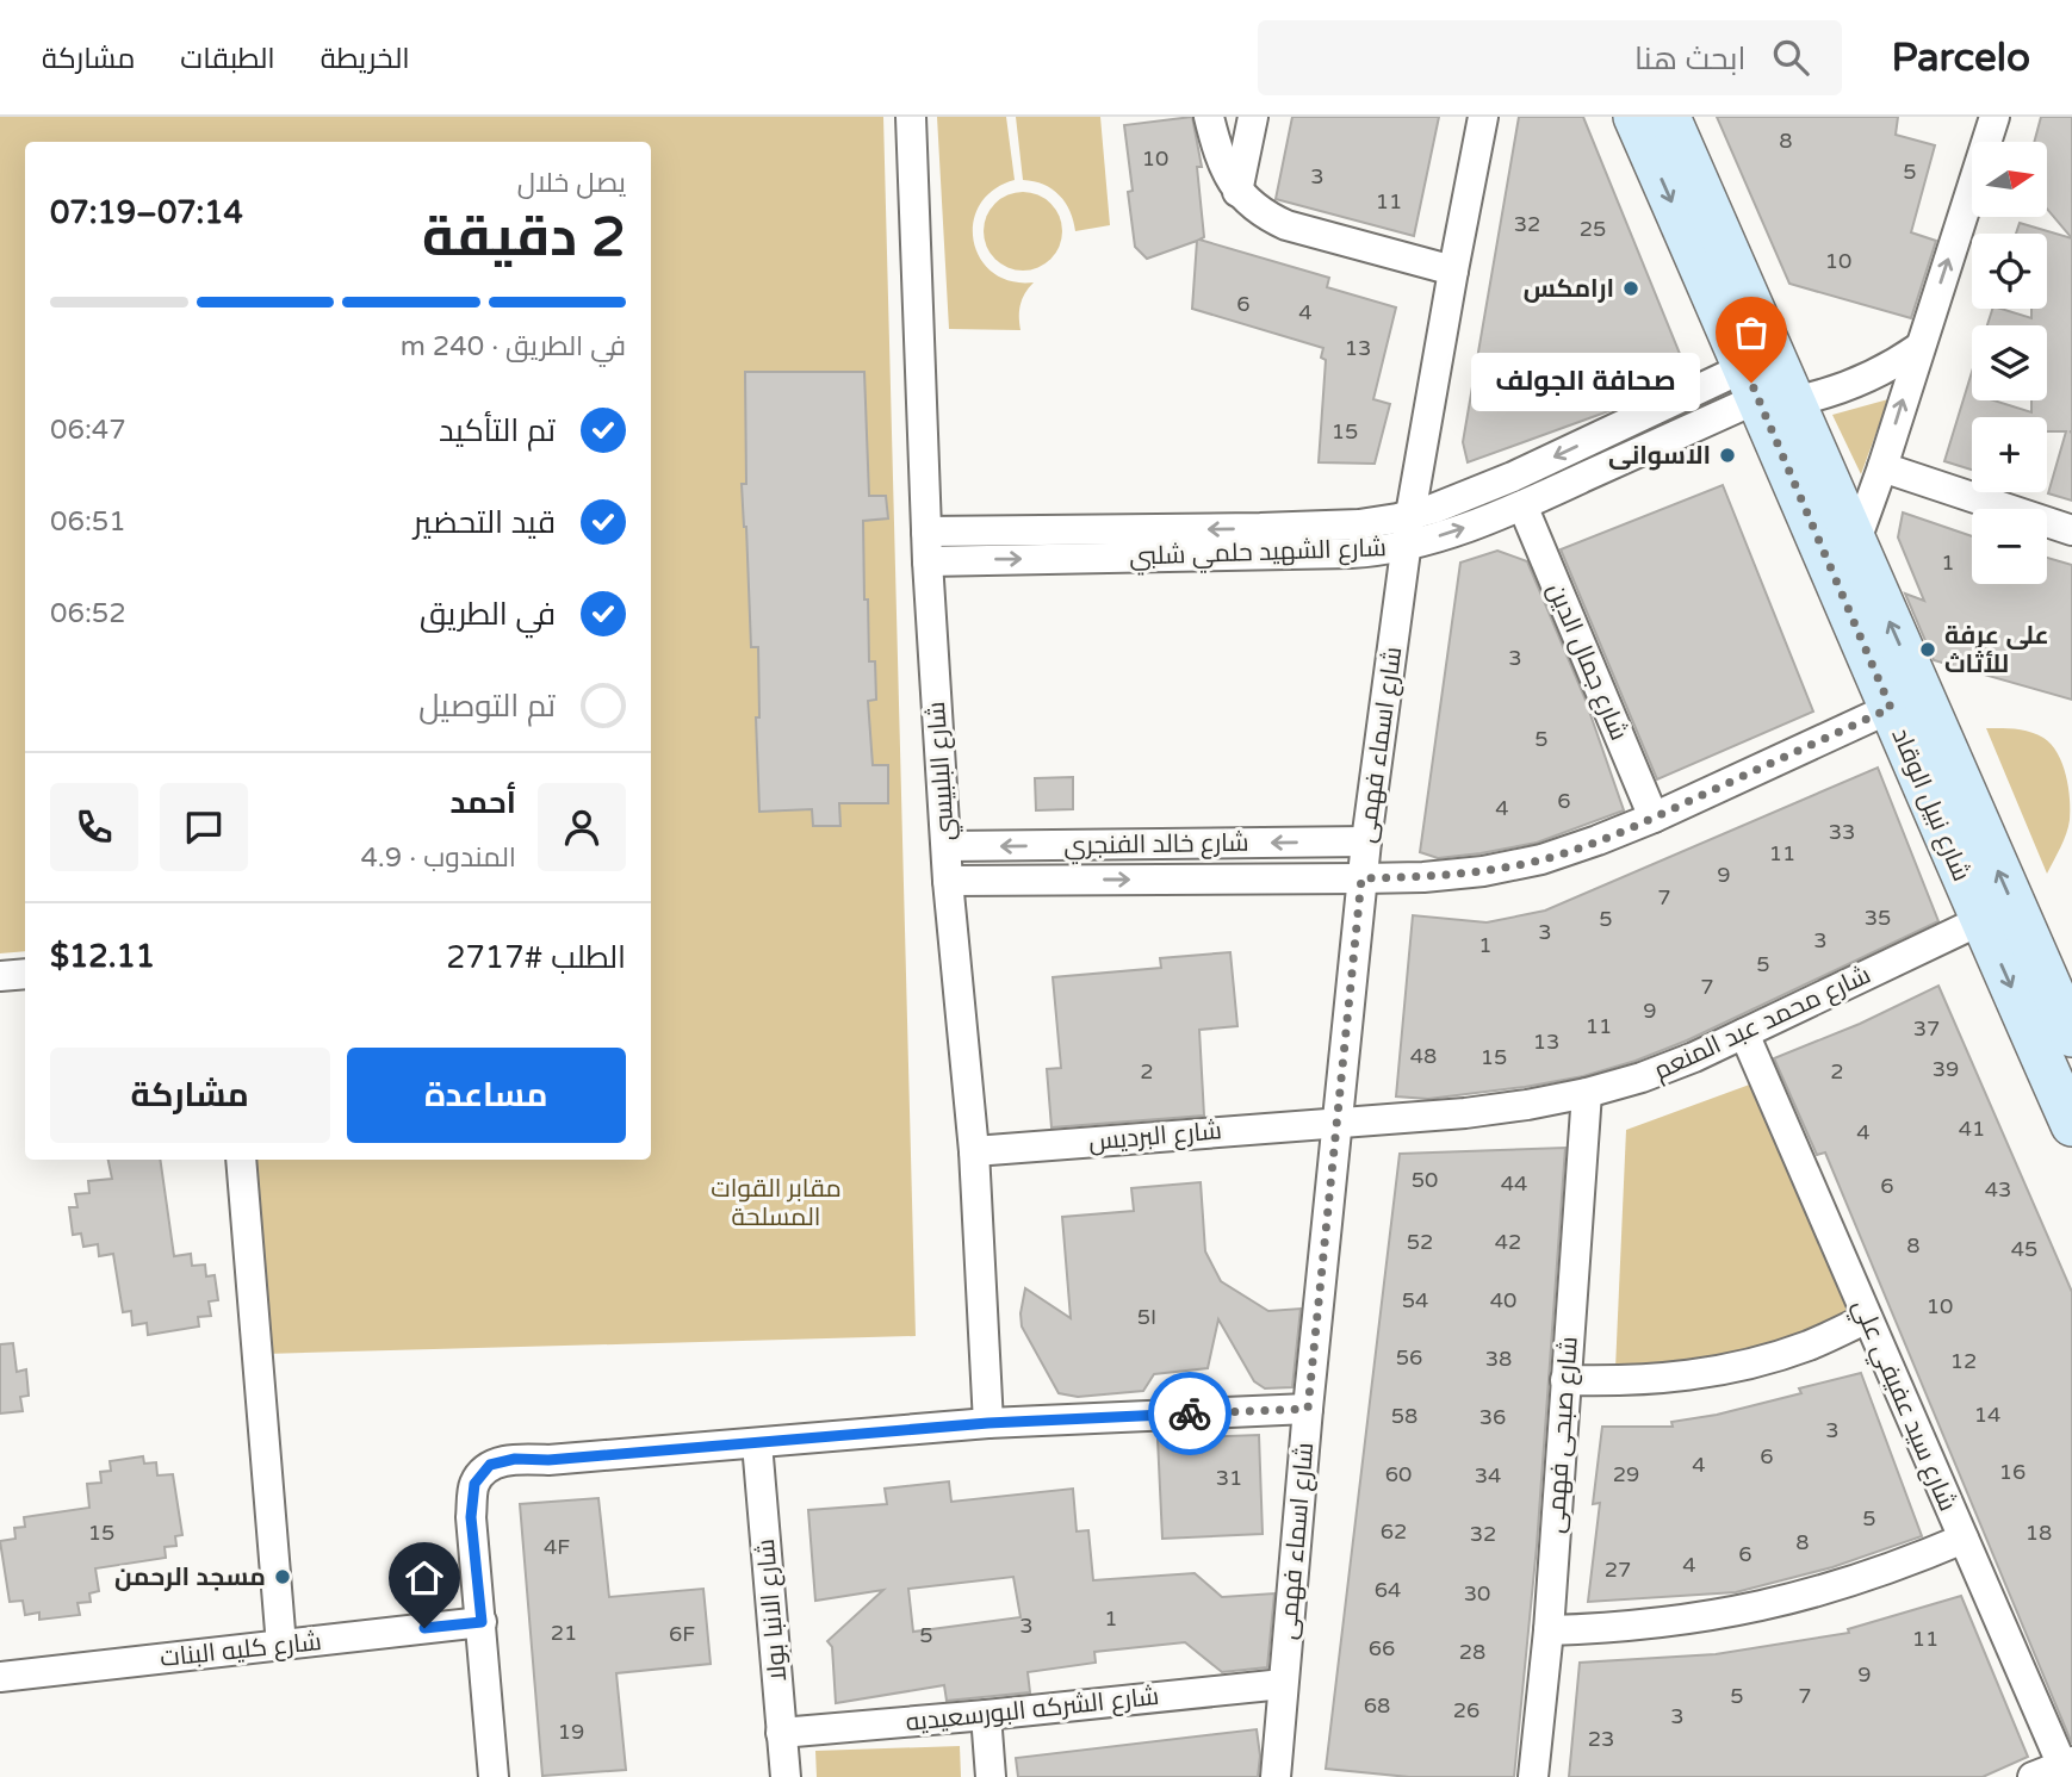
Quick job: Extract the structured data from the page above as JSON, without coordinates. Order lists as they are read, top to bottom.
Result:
{
  "streets": {
    "street": [
      "شارع الشهيد حلمي شلبي",
      "شارع جمال الدين",
      "شارع اسماء فهمى",
      "شارع البلبيسي",
      "شارع نبيل الوقاد",
      "شارع خالد الفنجري",
      "شارع محمد عبد المنعم",
      "شارع البرديس",
      "شارع سيد عفيفي علي",
      "شارع صبحى فهمى",
      "شارع الانبا بولا",
      "شارع كليه البنات",
      "شارع الشركه البورسعيديه"
    ]
  },
  "crossings": [
    ["شارع الشهيد حلمي شلبي", "شارع جمال الدين"],
    ["شارع الشهيد حلمي شلبي", "شارع اسماء فهمى"],
    ["شارع الشهيد حلمي شلبي", "شارع البلبيسي"],
    ["شارع الشهيد حلمي شلبي", "شارع نبيل الوقاد"],
    ["شارع جمال الدين", "شارع خالد الفنجري"],
    ["شارع اسماء فهمى", "شارع خالد الفنجري"],
    ["شارع اسماء فهمى", "شارع محمد عبد المنعم"],
    ["شارع اسماء فهمى", "شارع البرديس"],
    ["شارع اسماء فهمى", "شارع الشركه البورسعيديه"],
    ["شارع البلبيسي", "شارع خالد الفنجري"],
    ["شارع البلبيسي", "شارع البرديس"],
    ["شارع نبيل الوقاد", "شارع خالد الفنجري"],
    ["شارع نبيل الوقاد", "شارع محمد عبد المنعم"],
    ["شارع محمد عبد المنعم", "شارع البرديس"],
    ["شارع محمد عبد المنعم", "شارع سيد عفيفي علي"],
    ["شارع محمد عبد المنعم", "شارع صبحى فهمى"],
    ["شارع الانبا بولا", "شارع الشركه البورسعيديه"]
  ],
  "parks": ["مقابر القوات المسلحة"],
  "places": [
    "ارامكس",
    "صحافة الجولف",
    "الاسوانى",
    "على عرفة للأثاث",
    "مسجد الرحمن"
  ],
  "house_numbers": [
    "8",
    "10",
    "5",
    "3",
    "11",
    "32",
    "25",
    "10",
    "6",
    "4",
    "13",
    "15",
    "1",
    "3",
    "5",
    "6",
    "4",
    "33",
    "11",
    "9",
    "7",
    "35",
    "5",
    "3",
    "3",
    "1",
    "5",
    "7",
    "9",
    "11",
    "37",
    "13",
    "48",
    "15",
    "39",
    "2",
    "2",
    "41",
    "4",
    "50",
    "44",
    "6",
    "43",
    "52",
    "42",
    "8",
    "45",
    "54",
    "40",
    "10",
    "5I",
    "56",
    "38",
    "12",
    "14",
    "58",
    "36",
    "3",
    "6",
    "4",
    "16",
    "60",
    "29",
    "34",
    "31",
    "5",
    "62",
    "15",
    "18",
    "32",
    "8",
    "4F",
    "6",
    "4",
    "27",
    "64",
    "30",
    "1",
    "3",
    "21",
    "6F",
    "5",
    "11",
    "66",
    "28",
    "9",
    "5",
    "7",
    "68",
    "26",
    "3",
    "19",
    "23"
  ],
  "north": "right",
  "page": {
    "header": "Parcelo",
    "search": "ابحث هنا",
    "nav": ["الخريطة", "الطبقات", "مشاركة"],
    "map_buttons": ["+", "−"],
    "heading": ["2 دقيقة", "يصل خلال", "07:14–07:19"],
    "panel": [
      "أحمد",
      "المندوب · 4.9",
      "الطلب #2717",
      "$12.11"
    ],
    "bar": "في الطريق · 240 m",
    "bubble": "صحافة الجولف",
    "list": [
      ["تم التأكيد", "06:47"],
      ["قيد التحضير", "06:51"],
      ["في الطريق", "06:52"],
      "تم التوصيل"
    ],
    "buttons": ["مساعدة", "مشاركة"]
  }
}
